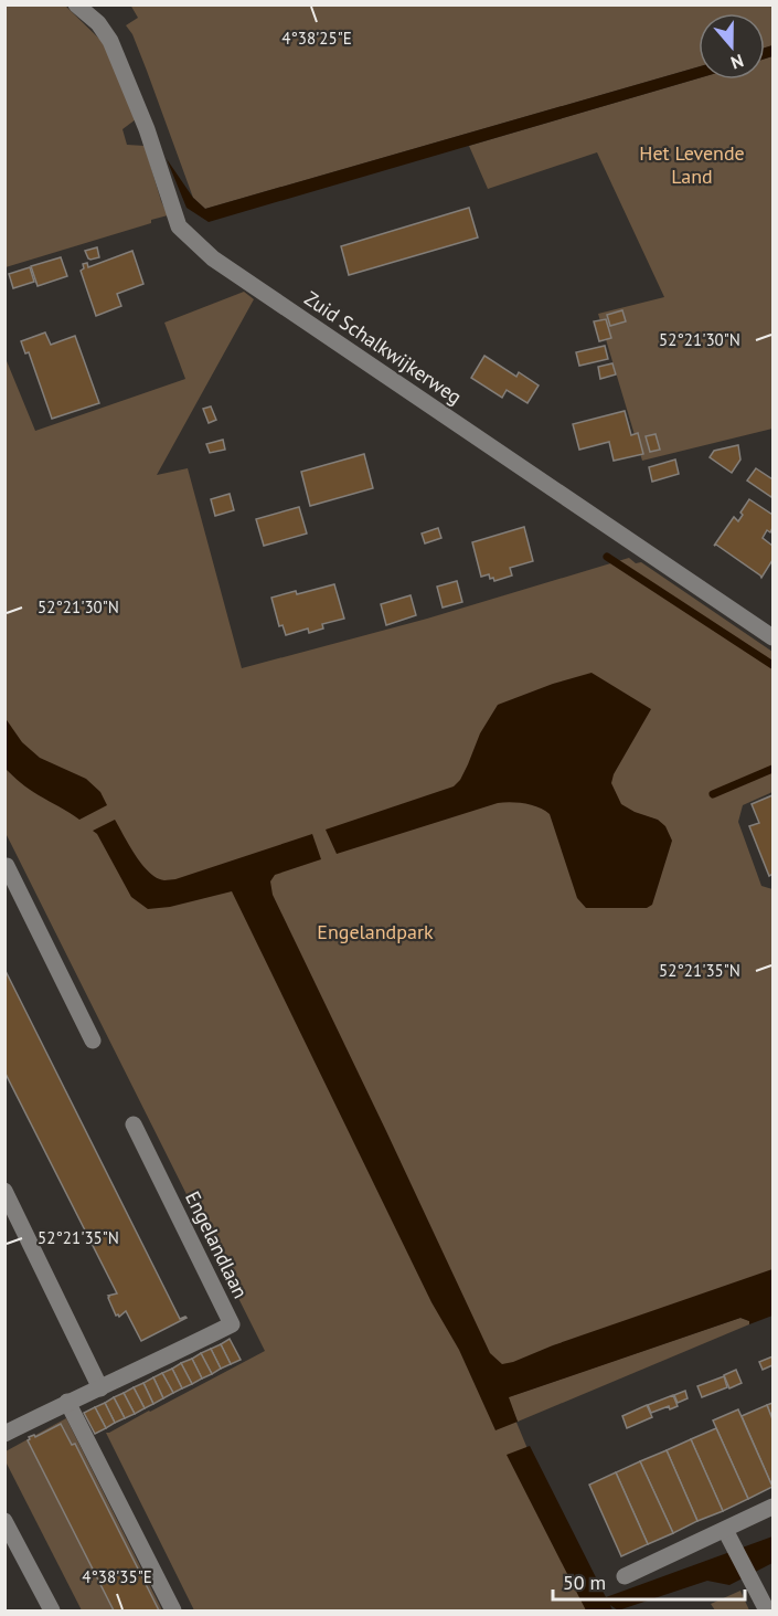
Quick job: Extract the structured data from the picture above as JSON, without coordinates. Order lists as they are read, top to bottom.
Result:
{
  "streets": {
    "street": ["Zuid Schalkwijkerweg", "Engelandlaan"]
  },
  "parks": ["Het Levende Land", "Engelandpark"],
  "scale_bar": "50 m",
  "north": "bottom",
  "coordinates": [
    "4°38'25\"E",
    "52°21'30\"N",
    "52°21'35\"N",
    "4°38'35\"E"
  ]
}
